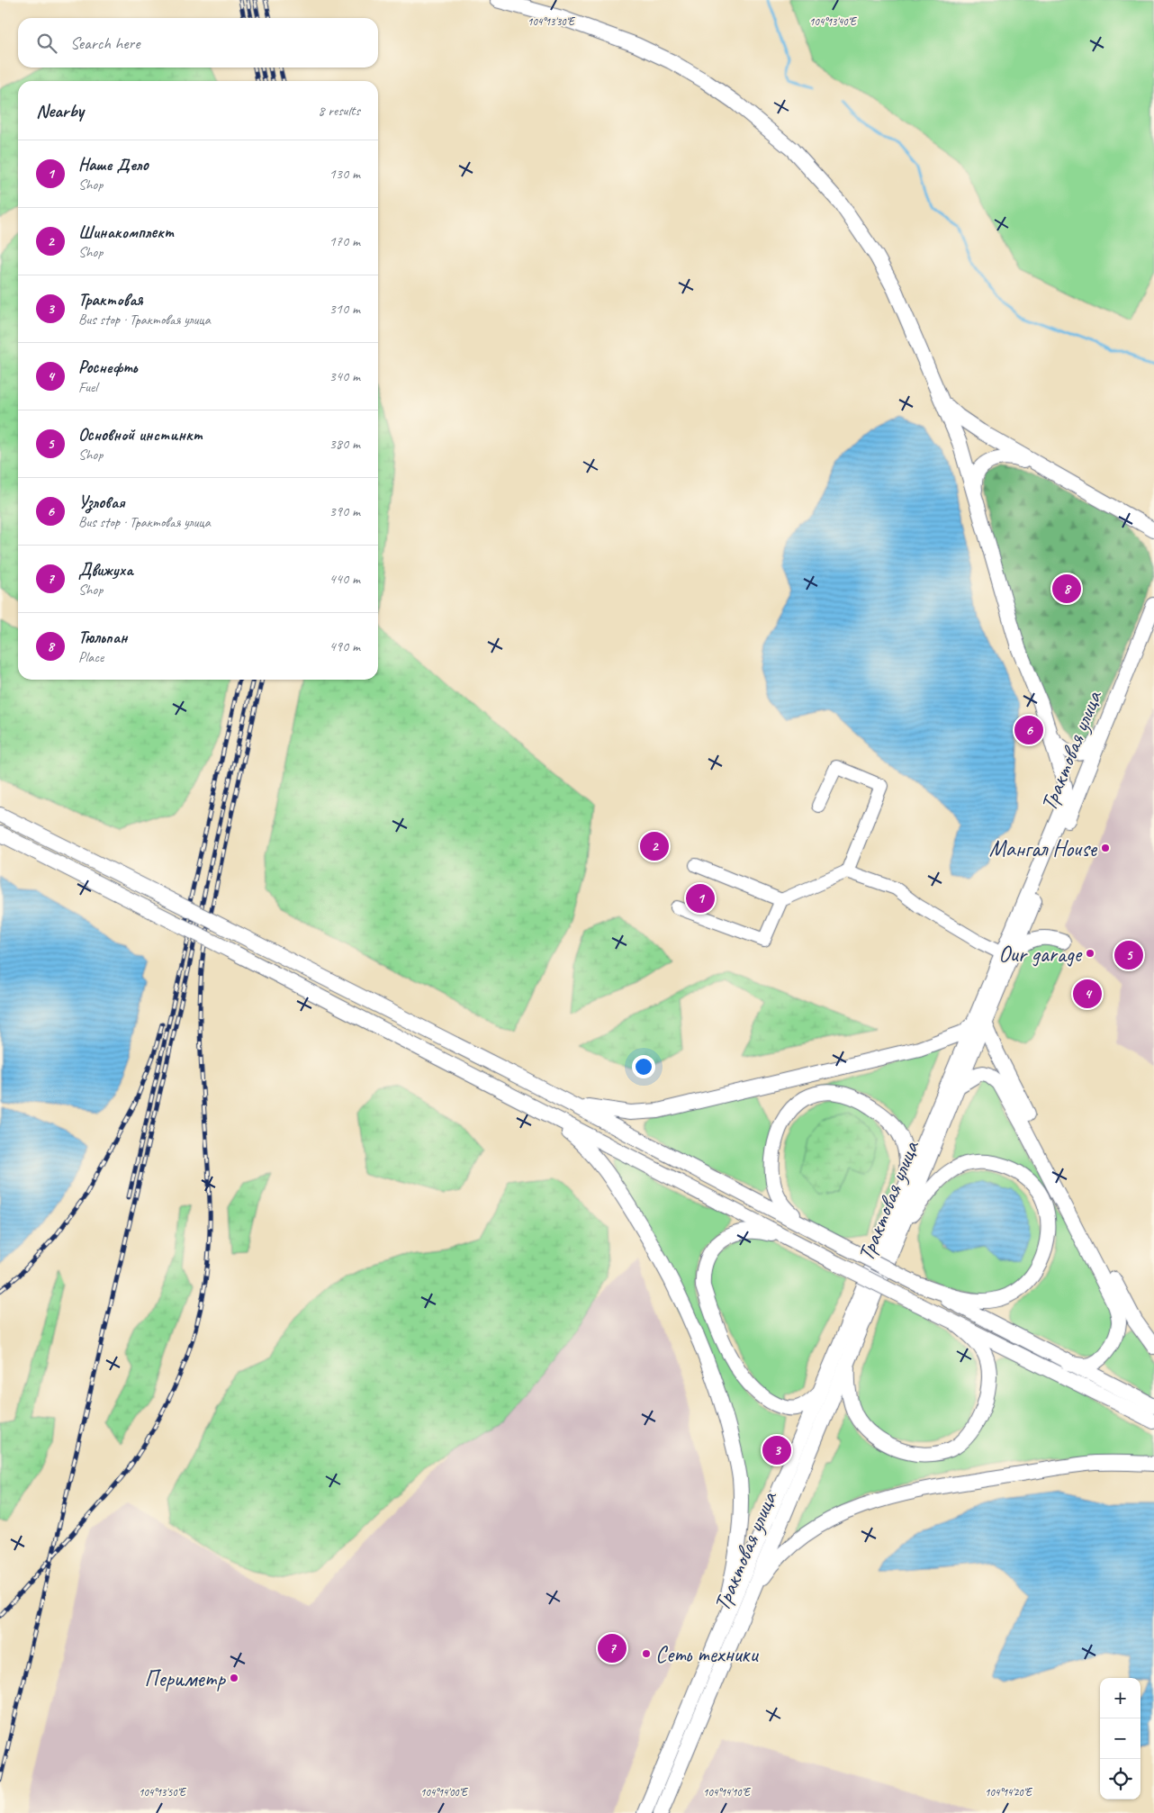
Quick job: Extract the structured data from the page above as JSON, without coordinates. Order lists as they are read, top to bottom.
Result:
{
  "streets": {
    "main road": ["Трактовая улица"]
  },
  "places": [
    "Мангал House",
    "Our garage",
    "Сеть техники",
    "Периметр"
  ],
  "page": {
    "search": "Search here",
    "heading": ["Nearby", "8 results"],
    "list": [
      {
        "mark": "1",
        "name": "Наше Дело",
        "note": "Shop",
        "value": "130 m"
      },
      {
        "mark": "2",
        "name": "Шинакомплект",
        "note": "Shop",
        "value": "170 m"
      },
      {
        "mark": "3",
        "name": "Трактовая",
        "note": "Bus stop · Трактовая улица",
        "value": "310 m"
      },
      {
        "mark": "4",
        "name": "Роснефть",
        "note": "Fuel",
        "value": "340 m"
      },
      {
        "mark": "5",
        "name": "Основной инстинкт",
        "note": "Shop",
        "value": "380 m"
      },
      {
        "mark": "6",
        "name": "Узловая",
        "note": "Bus stop · Трактовая улица",
        "value": "390 m"
      },
      {
        "mark": "7",
        "name": "Движуха",
        "note": "Shop",
        "value": "440 m"
      },
      {
        "mark": "8",
        "name": "Тюльпан",
        "note": "Place",
        "value": "490 m"
      }
    ],
    "pins": [
      "8",
      "6",
      "2",
      "1",
      "5",
      "4",
      "3",
      "7"
    ],
    "map_buttons": ["+", "−"]
  },
  "coordinates": [
    "104°13'30\"E",
    "104°13'40\"E",
    "104°13'50\"E",
    "104°14'00\"E",
    "104°14'10\"E",
    "104°14'20\"E"
  ]
}
